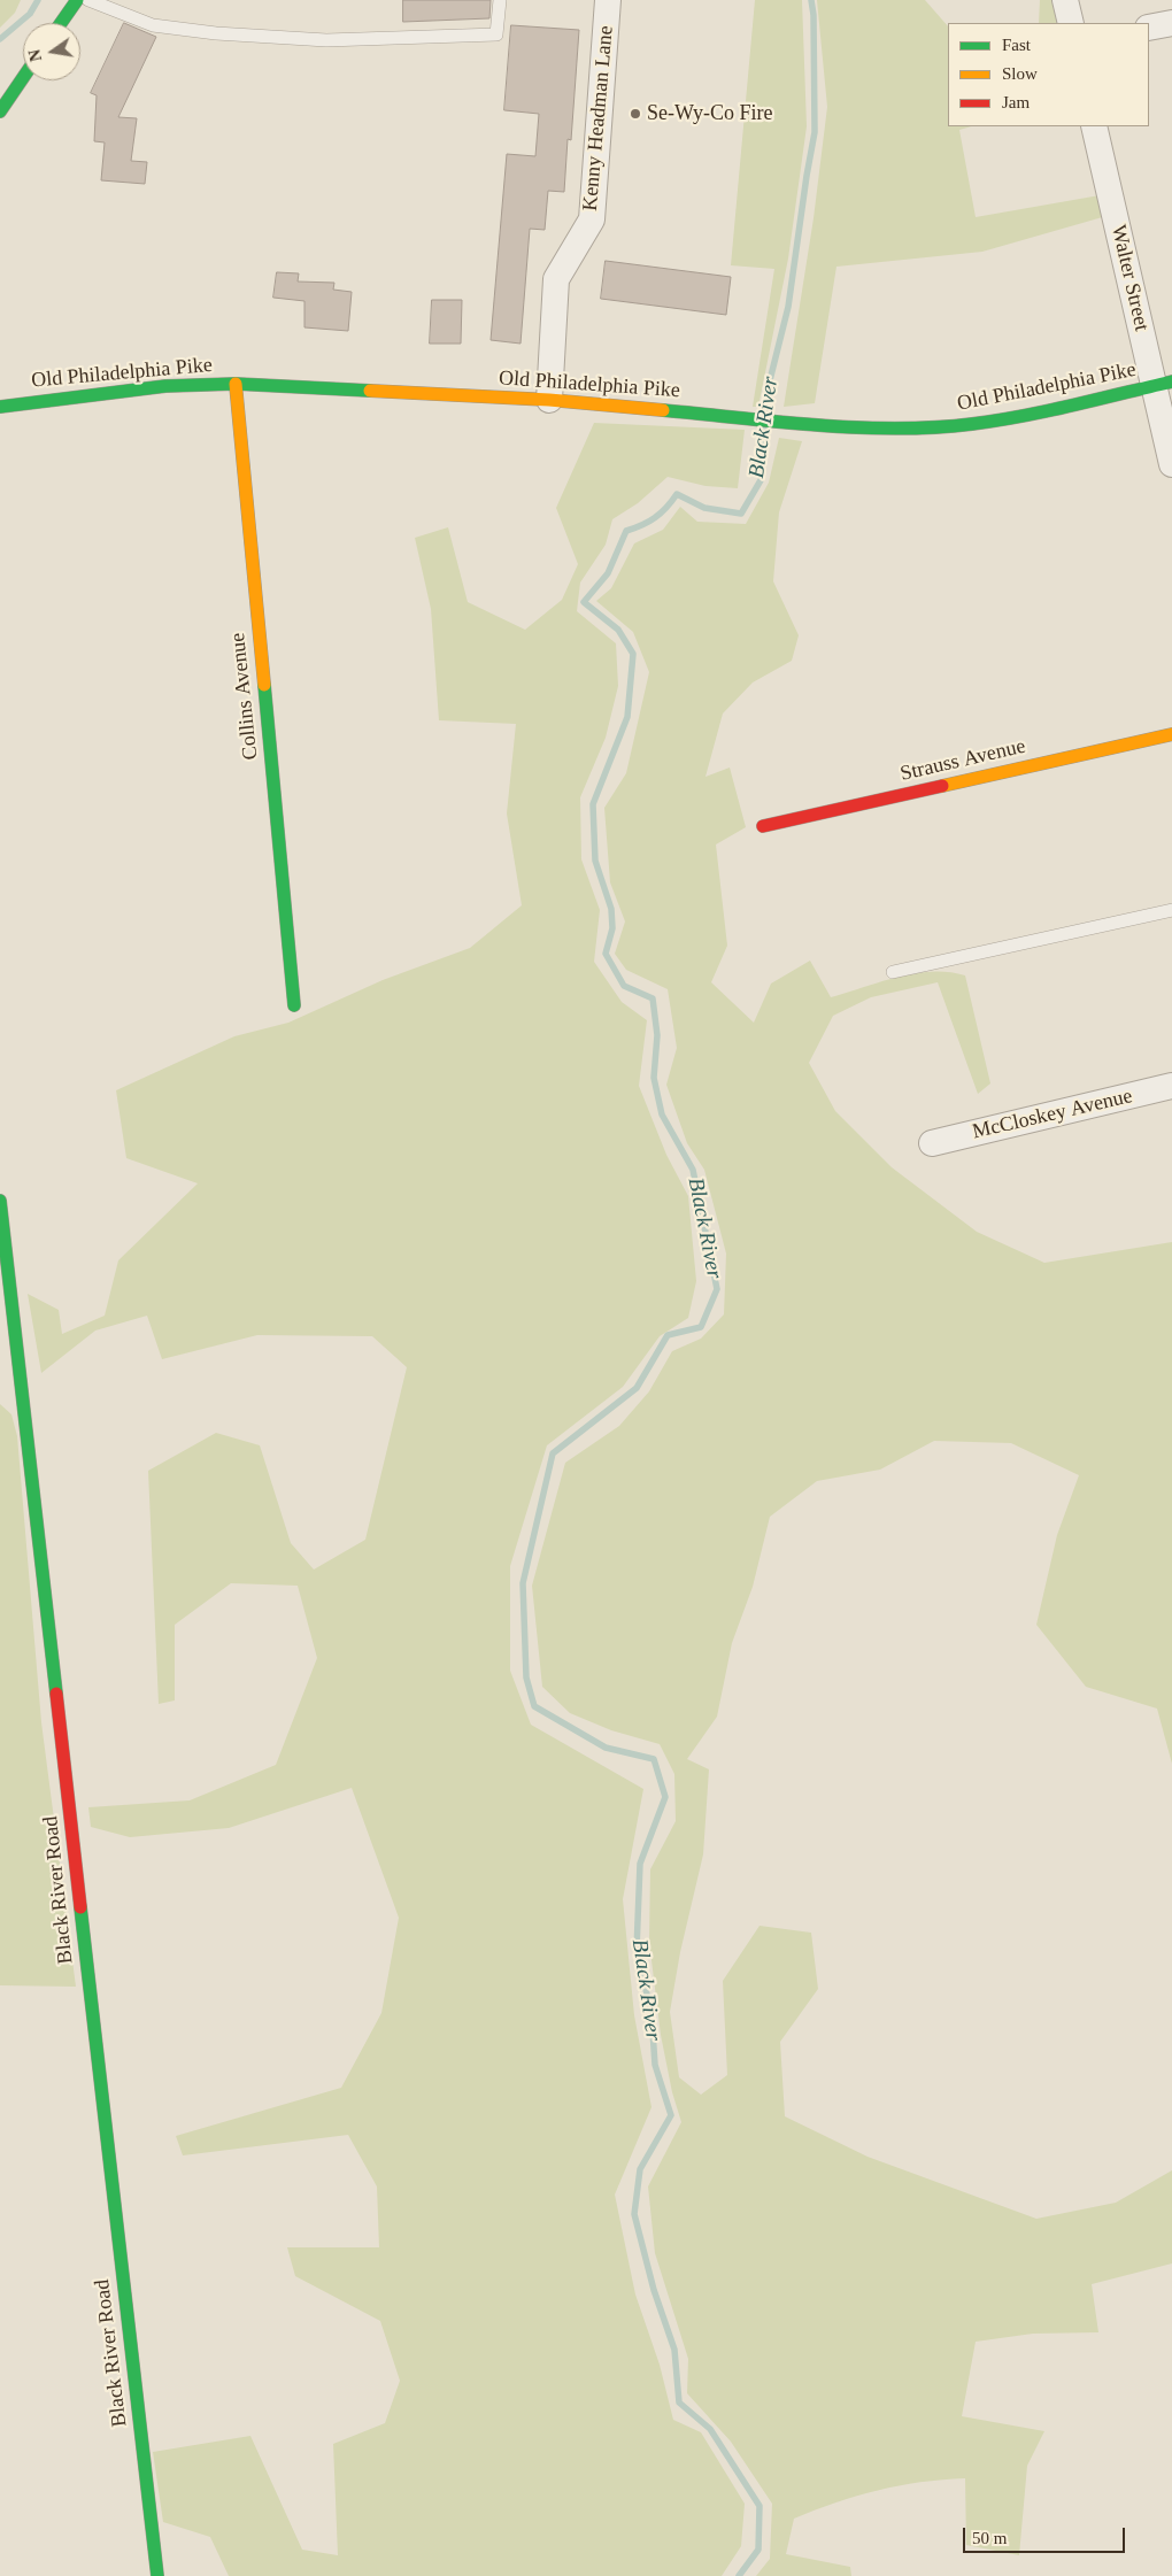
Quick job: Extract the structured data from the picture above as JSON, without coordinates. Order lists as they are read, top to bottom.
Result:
{
  "streets": {
    "street": [
      "Kenny Headman Lane",
      "Walter Street",
      "Old Philadelphia Pike",
      "Collins Avenue",
      "Strauss Avenue",
      "McCloskey Avenue",
      "Black River Road"
    ]
  },
  "crossings": [
    ["Kenny Headman Lane", "Old Philadelphia Pike"],
    ["Walter Street", "Old Philadelphia Pike"],
    ["Old Philadelphia Pike", "Collins Avenue"]
  ],
  "water": ["Black River"],
  "places": ["Se-Wy-Co Fire"],
  "legend": ["Fast", "Slow", "Jam"],
  "scale_bar": "50 m",
  "north": "left"
}
